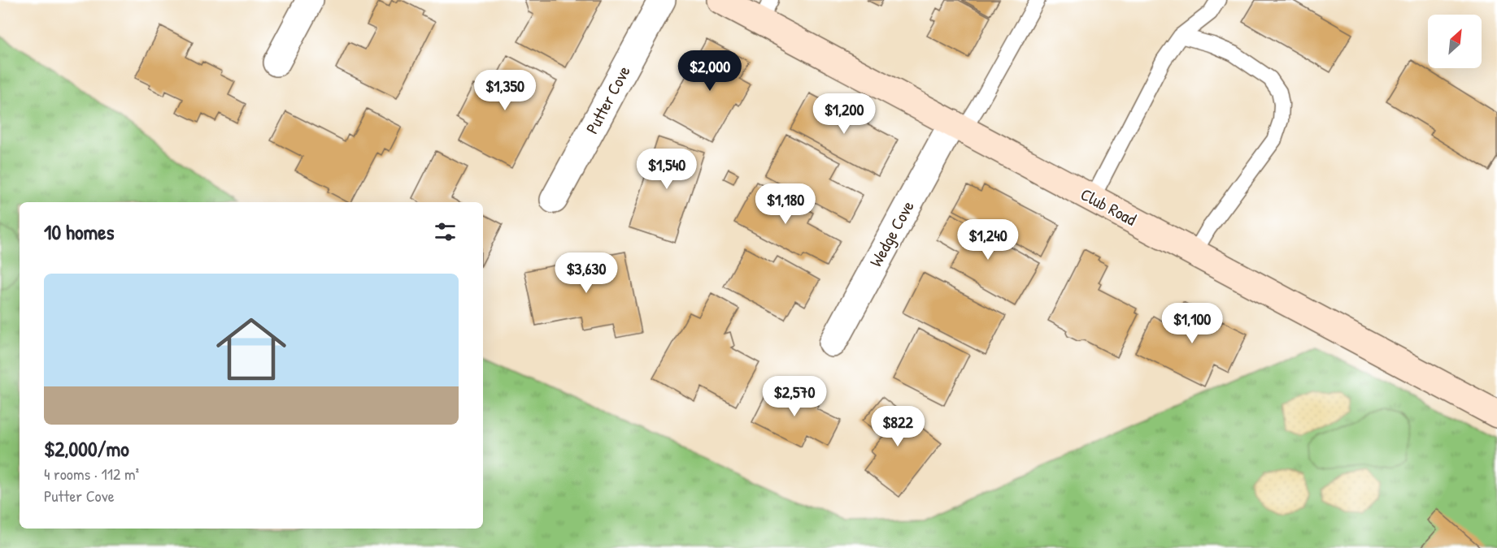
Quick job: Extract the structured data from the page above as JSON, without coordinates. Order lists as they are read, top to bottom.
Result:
{
  "streets": {
    "street": ["Putter Cove", "Club Road", "Wedge Cove"]
  },
  "crossings": [
    ["Club Road", "Wedge Cove"]
  ],
  "north": "top right",
  "page": {
    "price": [
      "$2,000",
      "$1,350",
      "$1,200",
      "$1,540",
      "$1,180",
      "$1,240",
      "$3,630",
      "$1,100",
      "$2,570",
      "$822"
    ],
    "heading": "10 homes",
    "list": [
      {
        "name": "$2,000/mo",
        "note": "4 rooms · 112 m² · Putter Cove"
      }
    ]
  }
}
